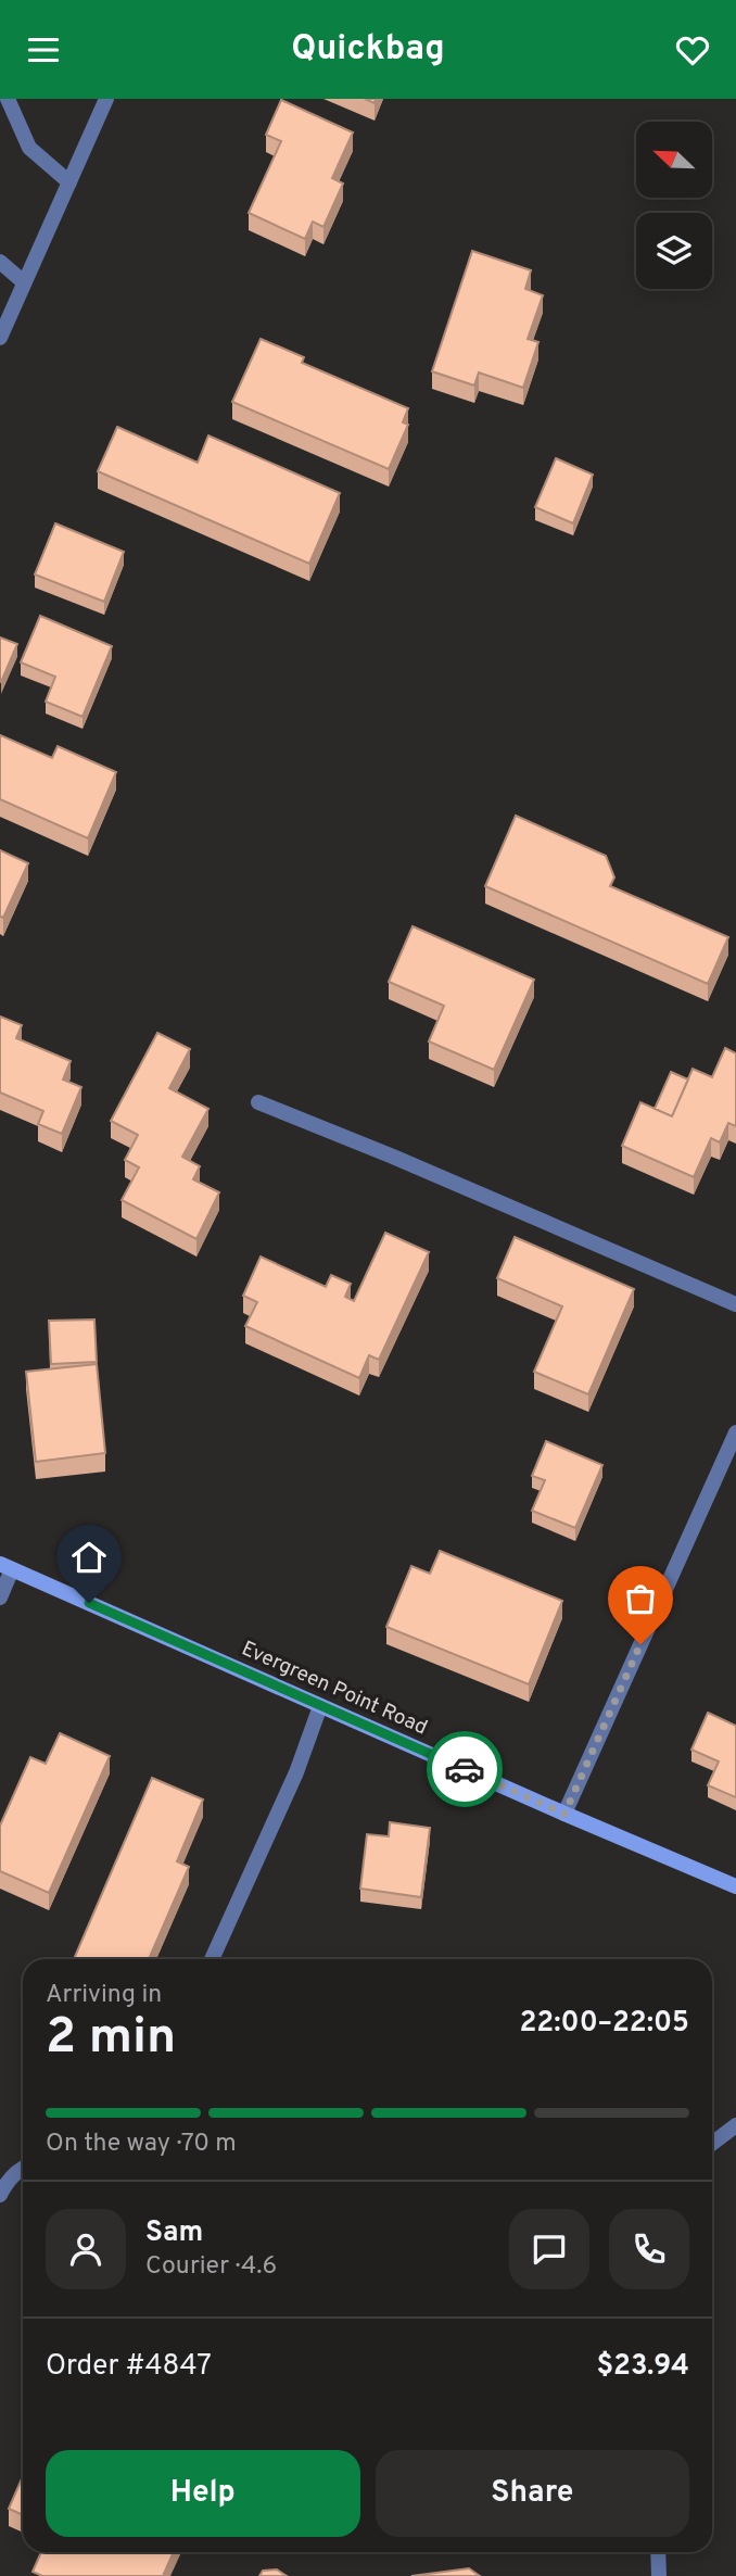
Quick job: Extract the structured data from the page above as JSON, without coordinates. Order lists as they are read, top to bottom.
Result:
{
  "streets": {
    "street": ["Evergreen Point Road"]
  },
  "north": "top left",
  "page": {
    "header": "Quickbag",
    "heading": ["2 min", "Arriving in", "22:00–22:05"],
    "panel": [
      "Sam",
      "Courier · 4.6",
      "Order #4847",
      "$23.94"
    ],
    "bar": "On the way · 70 m",
    "buttons": ["Help", "Share"]
  }
}
